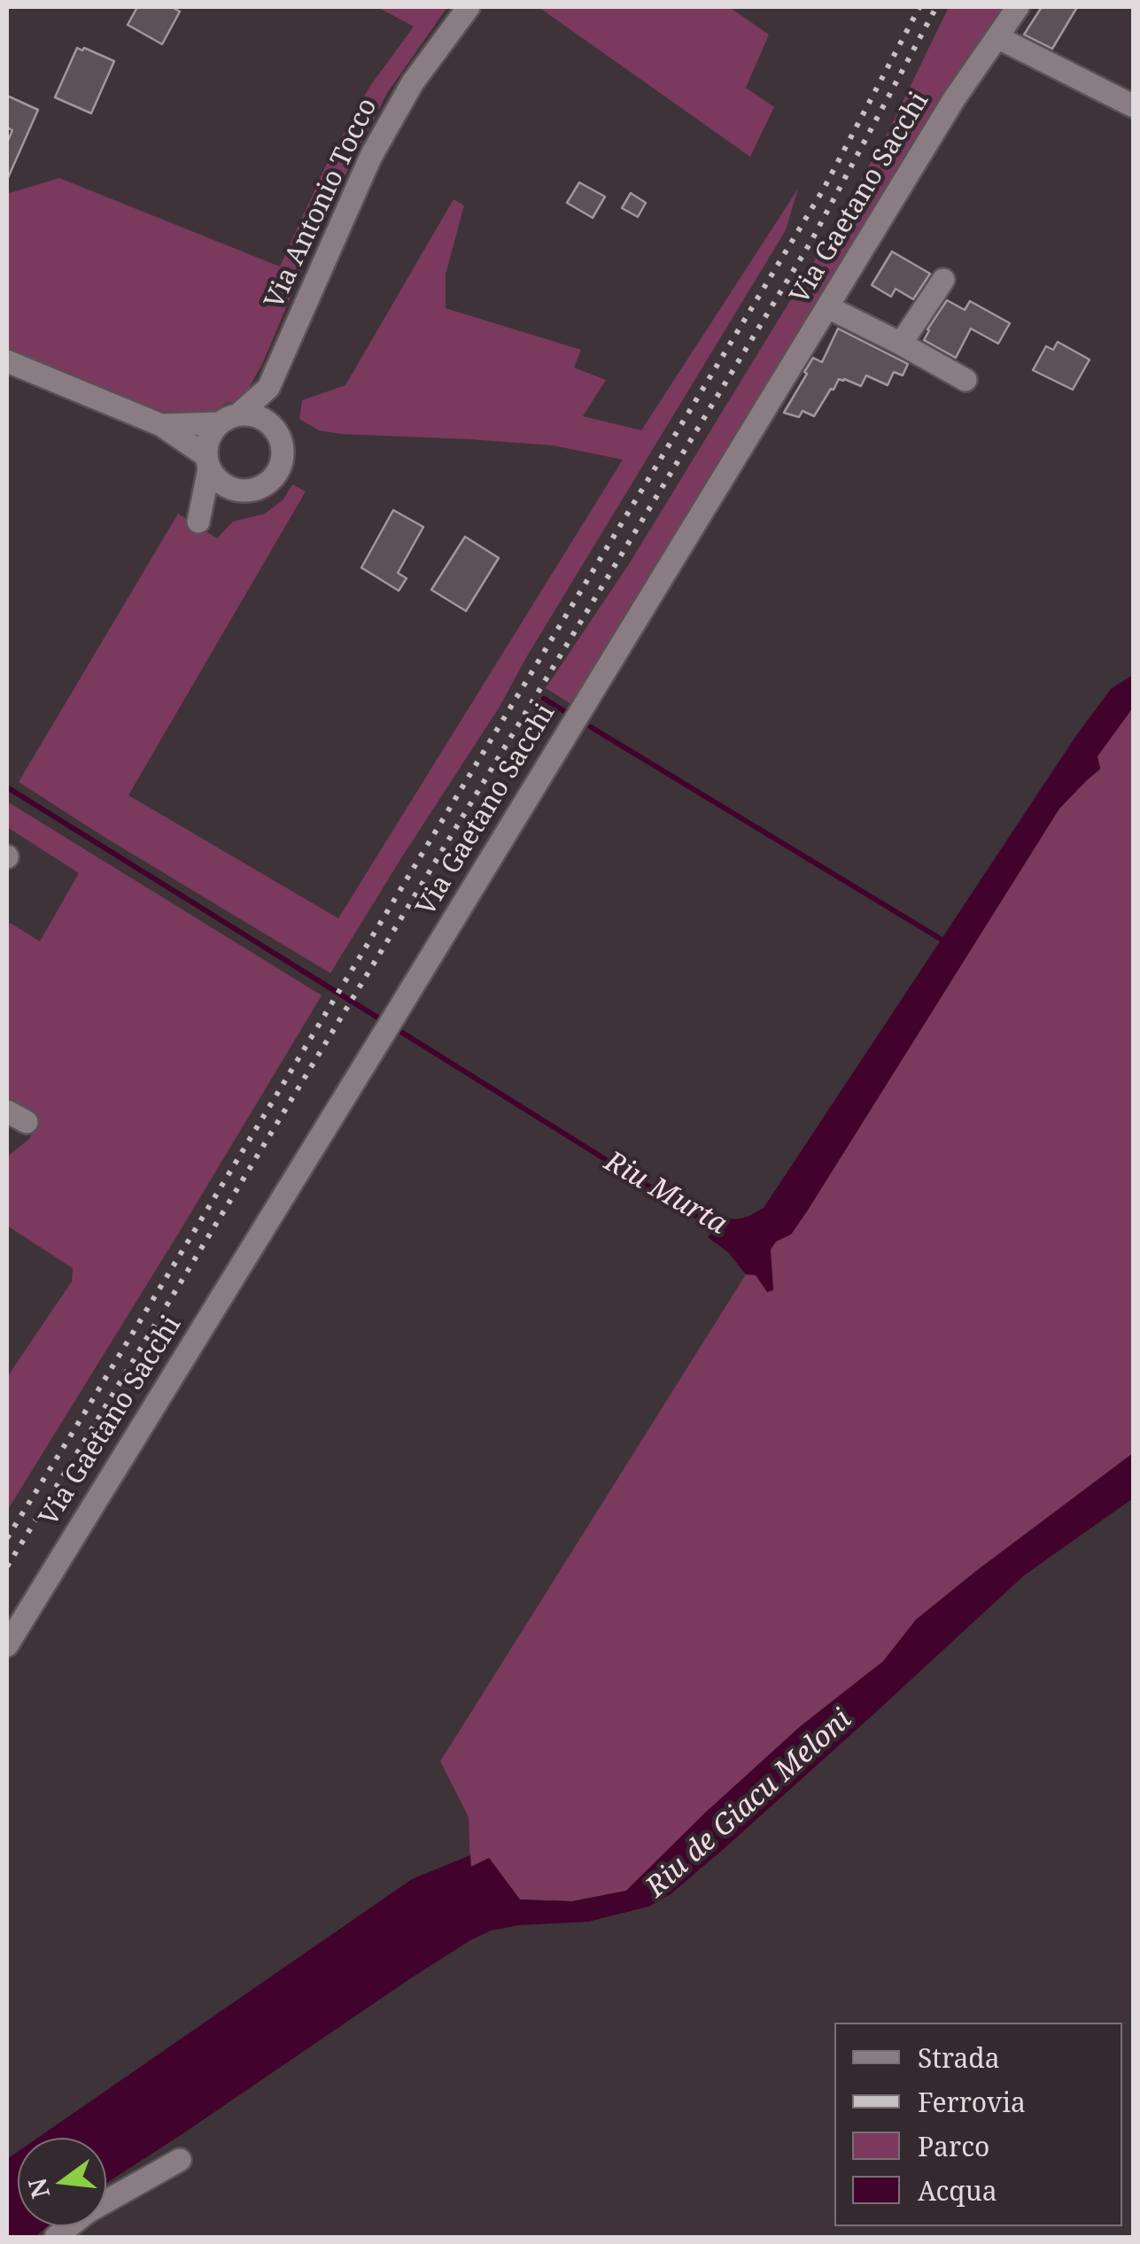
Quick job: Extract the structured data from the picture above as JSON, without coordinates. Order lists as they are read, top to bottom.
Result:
{
  "streets": {
    "street": ["Via Gaetano Sacchi", "Via Antonio Tocco"]
  },
  "water": ["Riu Murta", "Riu de Giacu Meloni"],
  "legend": [
    "Strada",
    "Ferrovia",
    "Parco",
    "Acqua"
  ],
  "north": "left"
}
